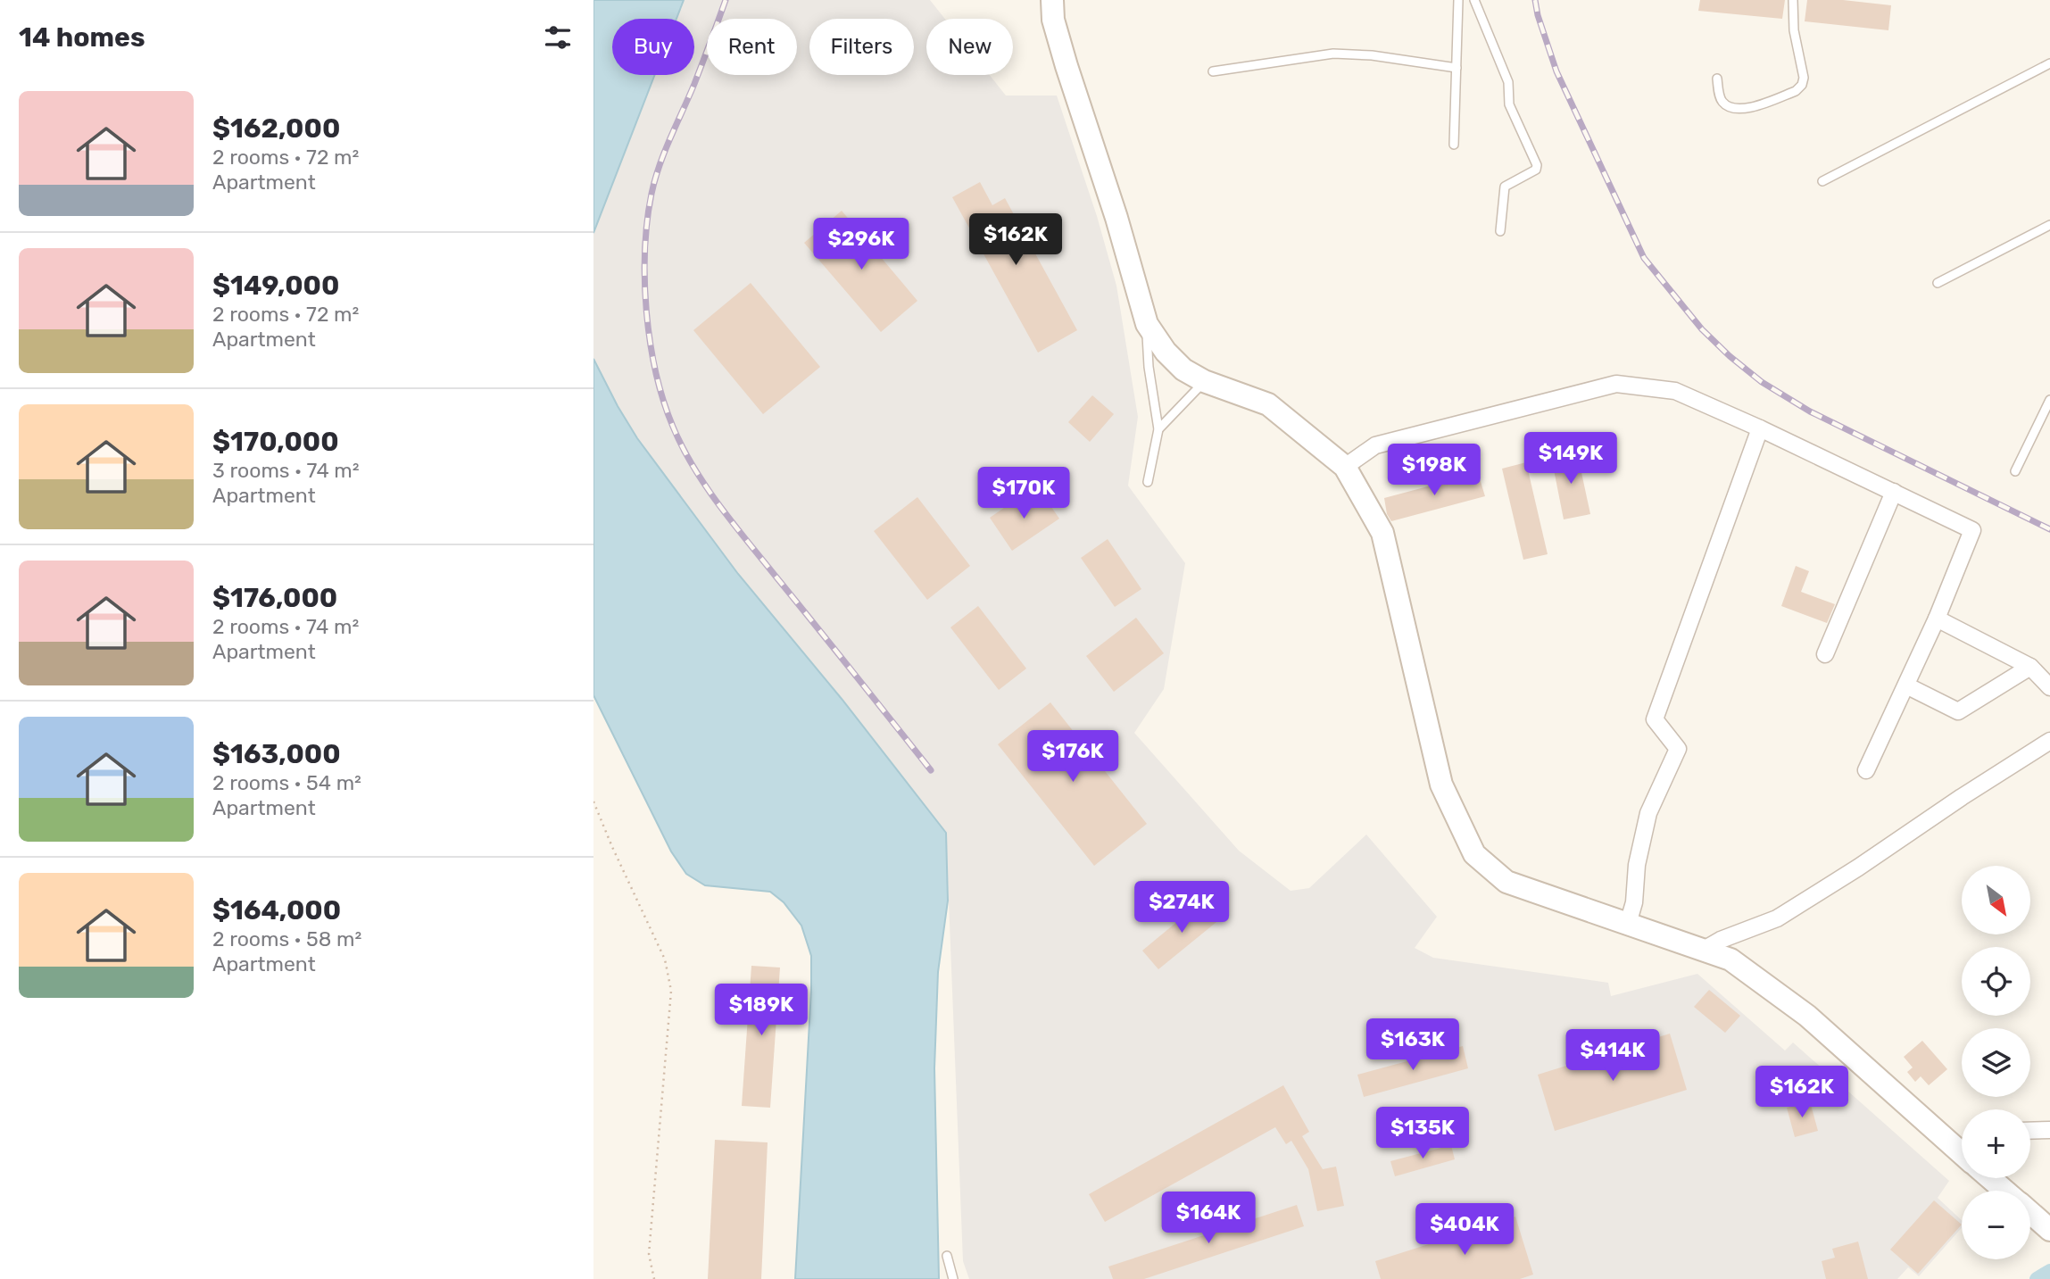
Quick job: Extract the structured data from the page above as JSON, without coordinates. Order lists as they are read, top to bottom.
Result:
{
  "north": "bottom right",
  "page": {
    "heading": "14 homes",
    "chip": [
      "Buy",
      "Rent",
      "Filters",
      "New"
    ],
    "list": [
      {
        "name": "$162,000",
        "note": "2 rooms · 72 m² · Apartment"
      },
      {
        "name": "$149,000",
        "note": "2 rooms · 72 m² · Apartment"
      },
      {
        "name": "$170,000",
        "note": "3 rooms · 74 m² · Apartment"
      },
      {
        "name": "$176,000",
        "note": "2 rooms · 74 m² · Apartment"
      },
      {
        "name": "$163,000",
        "note": "2 rooms · 54 m² · Apartment"
      },
      {
        "name": "$164,000",
        "note": "2 rooms · 58 m² · Apartment"
      }
    ],
    "price": [
      "$162K",
      "$296K",
      "$149K",
      "$198K",
      "$170K",
      "$176K",
      "$274K",
      "$189K",
      "$163K",
      "$414K",
      "$162K",
      "$135K",
      "$164K",
      "$404K"
    ],
    "map_buttons": ["+", "−"]
  }
}
